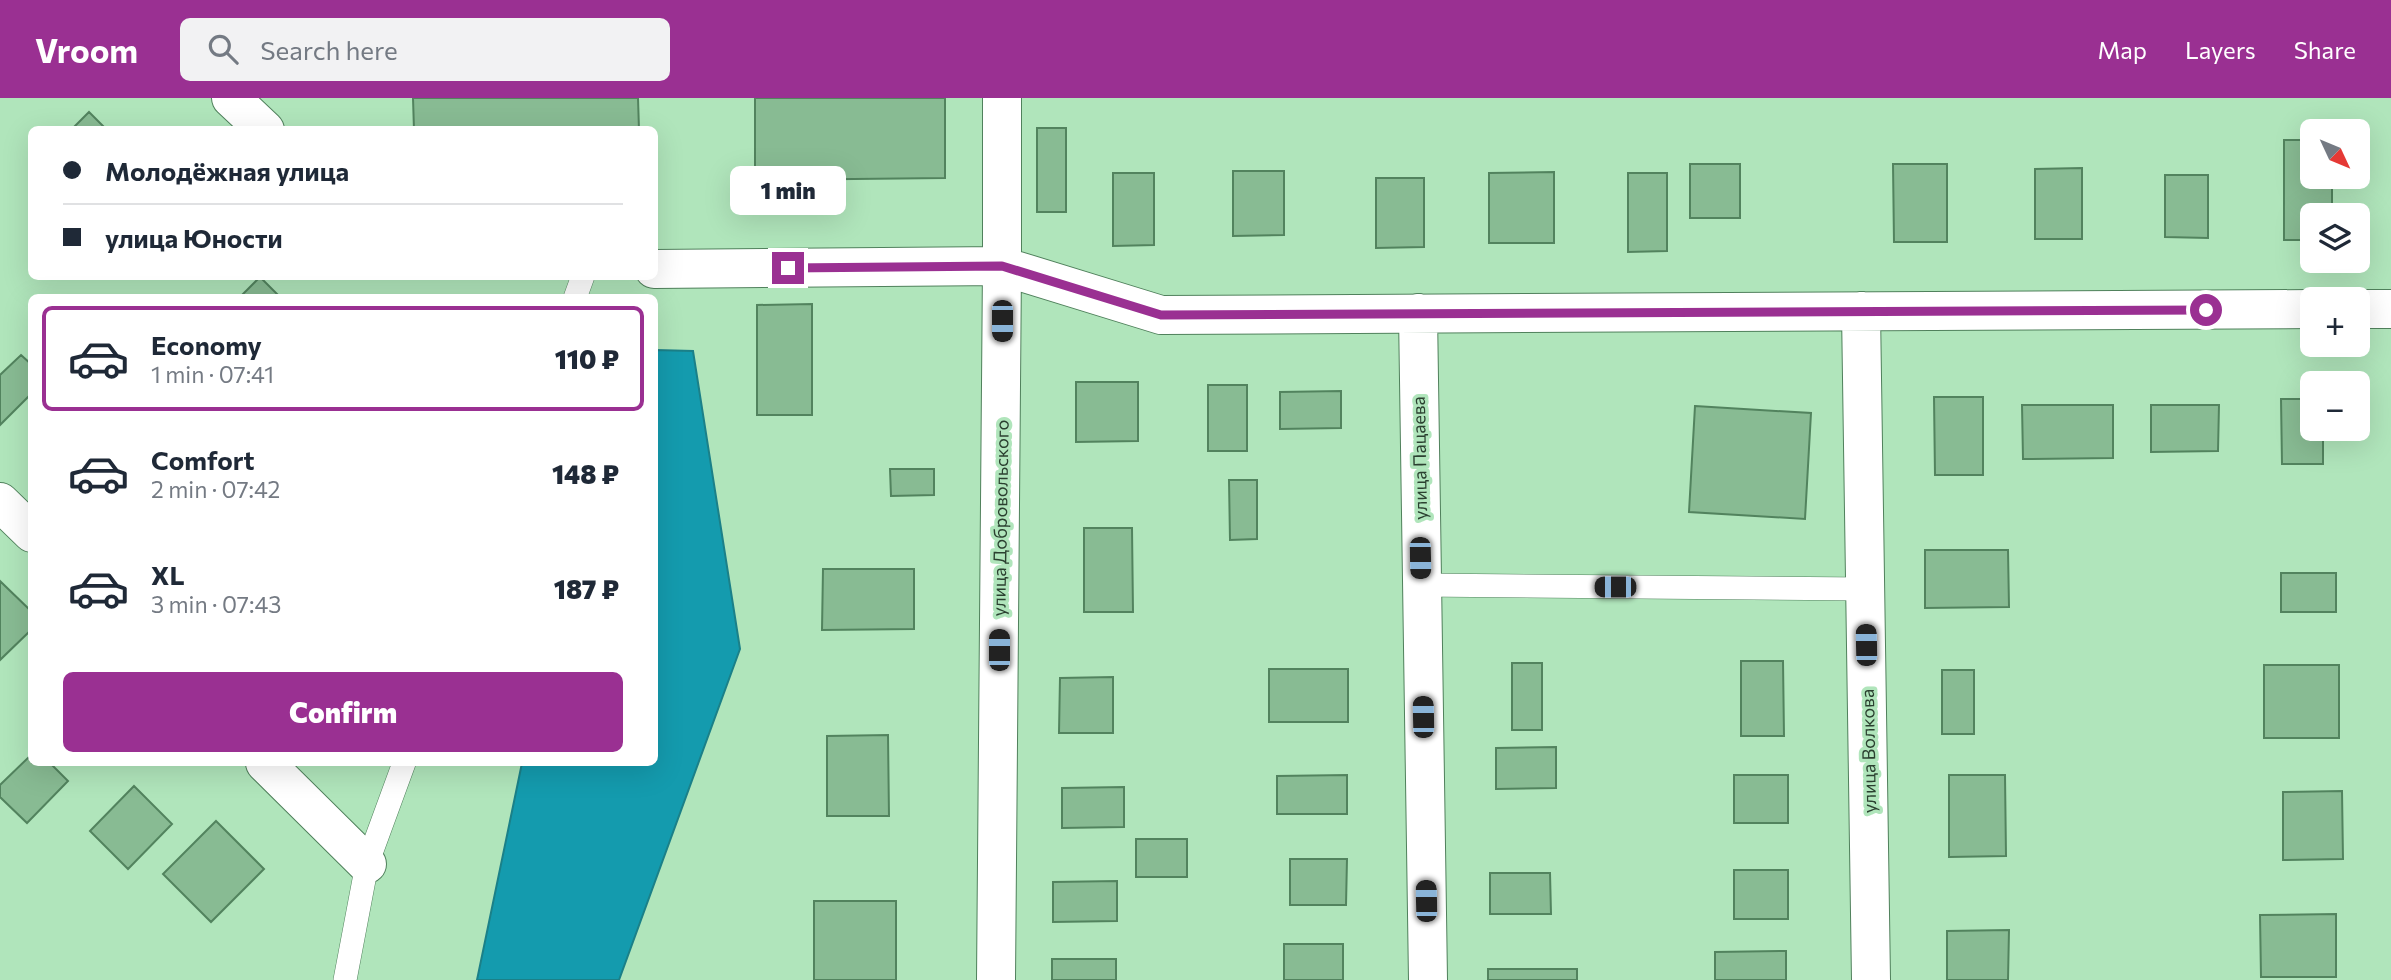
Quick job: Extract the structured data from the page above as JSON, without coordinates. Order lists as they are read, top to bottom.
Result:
{
  "streets": {
    "street": ["улица Пацаева", "улица Добровольского", "улица Волкова"]
  },
  "north": "bottom right",
  "page": {
    "header": "Vroom",
    "search": "Search here",
    "nav": ["Map", "Layers", "Share"],
    "map_buttons": ["+", "−"],
    "banner": ["Молодёжная улица", "улица Юности"],
    "bubble": "1 min",
    "list": [
      {
        "name": "Economy",
        "note": "1 min · 07:41",
        "value": "110 ₽"
      },
      {
        "name": "Comfort",
        "note": "2 min · 07:42",
        "value": "148 ₽"
      },
      {
        "name": "XL",
        "note": "3 min · 07:43",
        "value": "187 ₽"
      }
    ],
    "buttons": "Confirm"
  }
}
